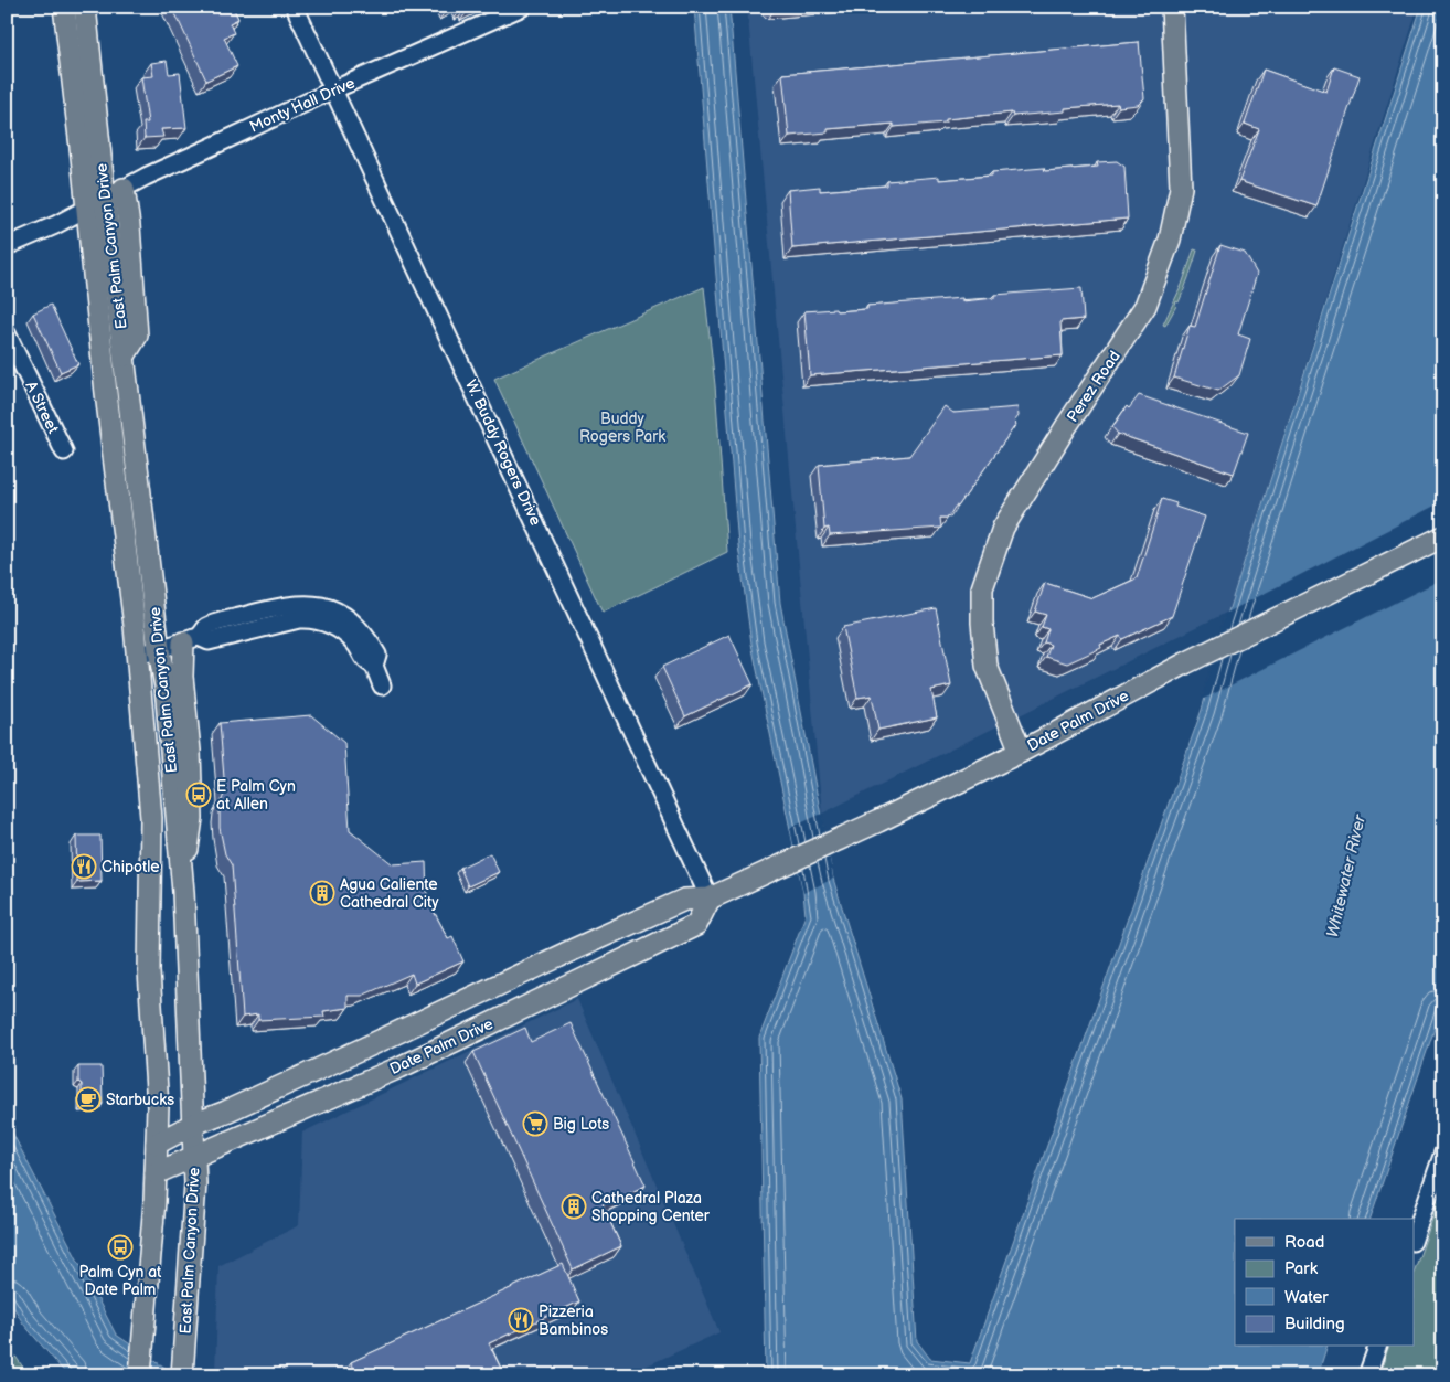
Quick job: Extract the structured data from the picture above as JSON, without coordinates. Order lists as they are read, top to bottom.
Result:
{
  "streets": {
    "main road": ["East Palm Canyon Drive", "Perez Road", "Date Palm Drive"],
    "street": ["Monty Hall Drive", "A Street", "W. Buddy Rogers Drive"]
  },
  "crossings": [
    ["Monty Hall Drive", "East Palm Canyon Drive"],
    ["Monty Hall Drive", "W. Buddy Rogers Drive"],
    ["East Palm Canyon Drive", "Date Palm Drive"],
    ["Perez Road", "Date Palm Drive"],
    ["W. Buddy Rogers Drive", "Date Palm Drive"]
  ],
  "water": ["Whitewater River"],
  "parks": ["Buddy Rogers Park"],
  "places": {
    "bus stop": ["E Palm Cyn at Allen", "Palm Cyn at Date Palm"],
    "restaurant": ["Chipotle", "Pizzeria Bambinos"],
    "building": ["Agua Caliente Cathedral City", "Cathedral Plaza Shopping Center"],
    "cafe": ["Starbucks"],
    "supermarket": ["Big Lots"]
  },
  "legend": [
    "Road",
    "Park",
    "Water",
    "Building"
  ]
}
